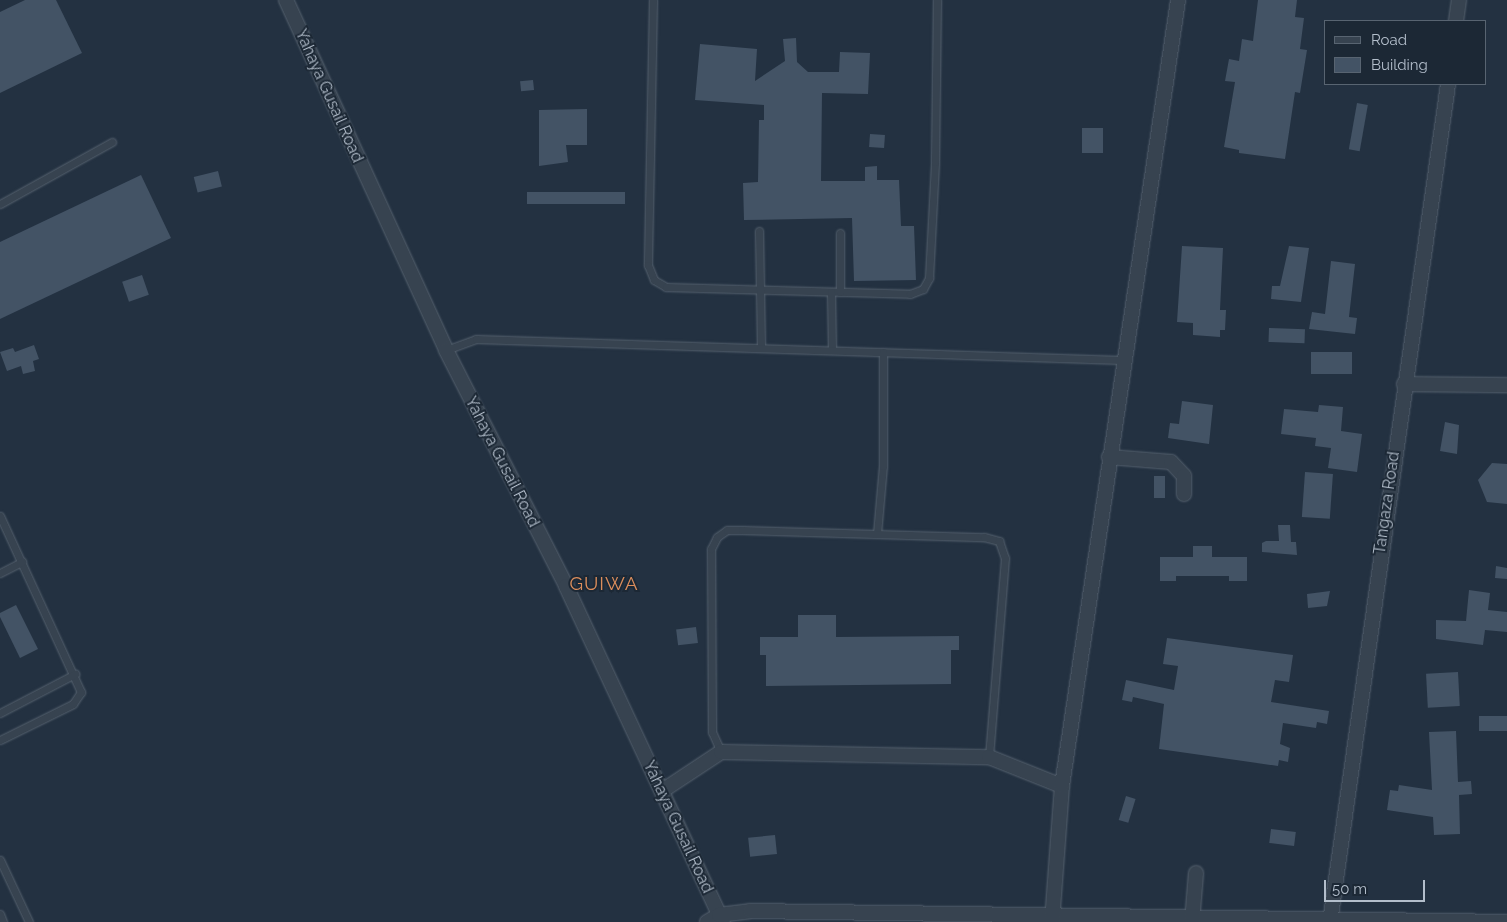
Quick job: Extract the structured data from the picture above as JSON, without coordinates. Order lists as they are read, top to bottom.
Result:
{
  "streets": {
    "street": ["Yahaya Gusail Road", "Tangaza Road"]
  },
  "districts": ["GUIWA"],
  "legend": ["Road", "Building"],
  "scale_bar": "50 m"
}
